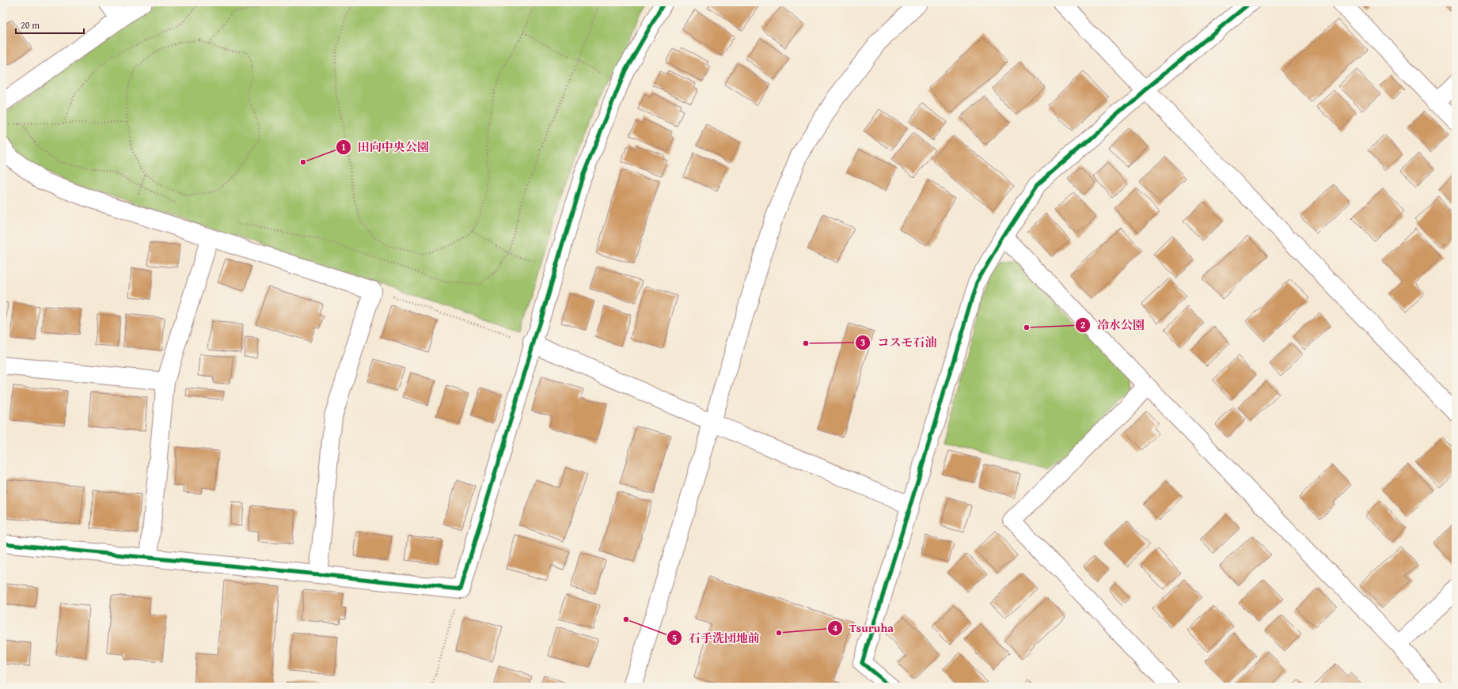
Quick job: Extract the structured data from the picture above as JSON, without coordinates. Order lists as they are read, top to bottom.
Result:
{
  "places": [
    "田向中央公園",
    "冷水公園",
    "コスモ石油",
    "石手洗団地前",
    "Tsuruha"
  ],
  "scale_bar": "20 m"
}
